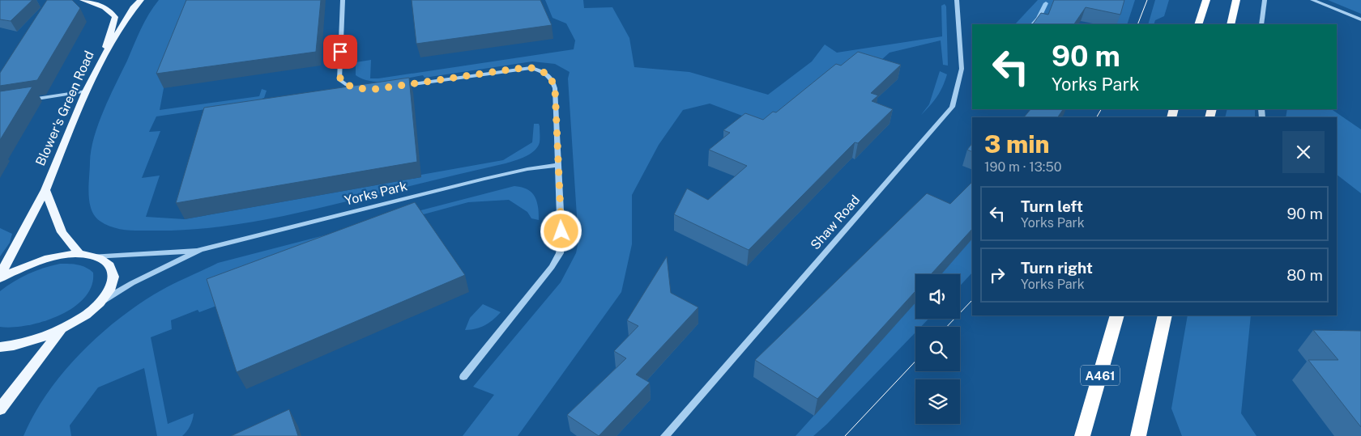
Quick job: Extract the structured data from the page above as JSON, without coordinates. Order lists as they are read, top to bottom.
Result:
{
  "streets": {
    "highway": ["A461"],
    "main road": ["Blower's Green Road"],
    "street": ["Yorks Park", "Shaw Road"]
  },
  "page": {
    "turn": ["90 m", "Yorks Park"],
    "heading": ["3 min", "190 m · 13:50"],
    "list": [
      {
        "name": "Turn left",
        "note": "Yorks Park",
        "value": "90 m"
      },
      {
        "name": "Turn right",
        "note": "Yorks Park",
        "value": "80 m"
      }
    ]
  }
}
